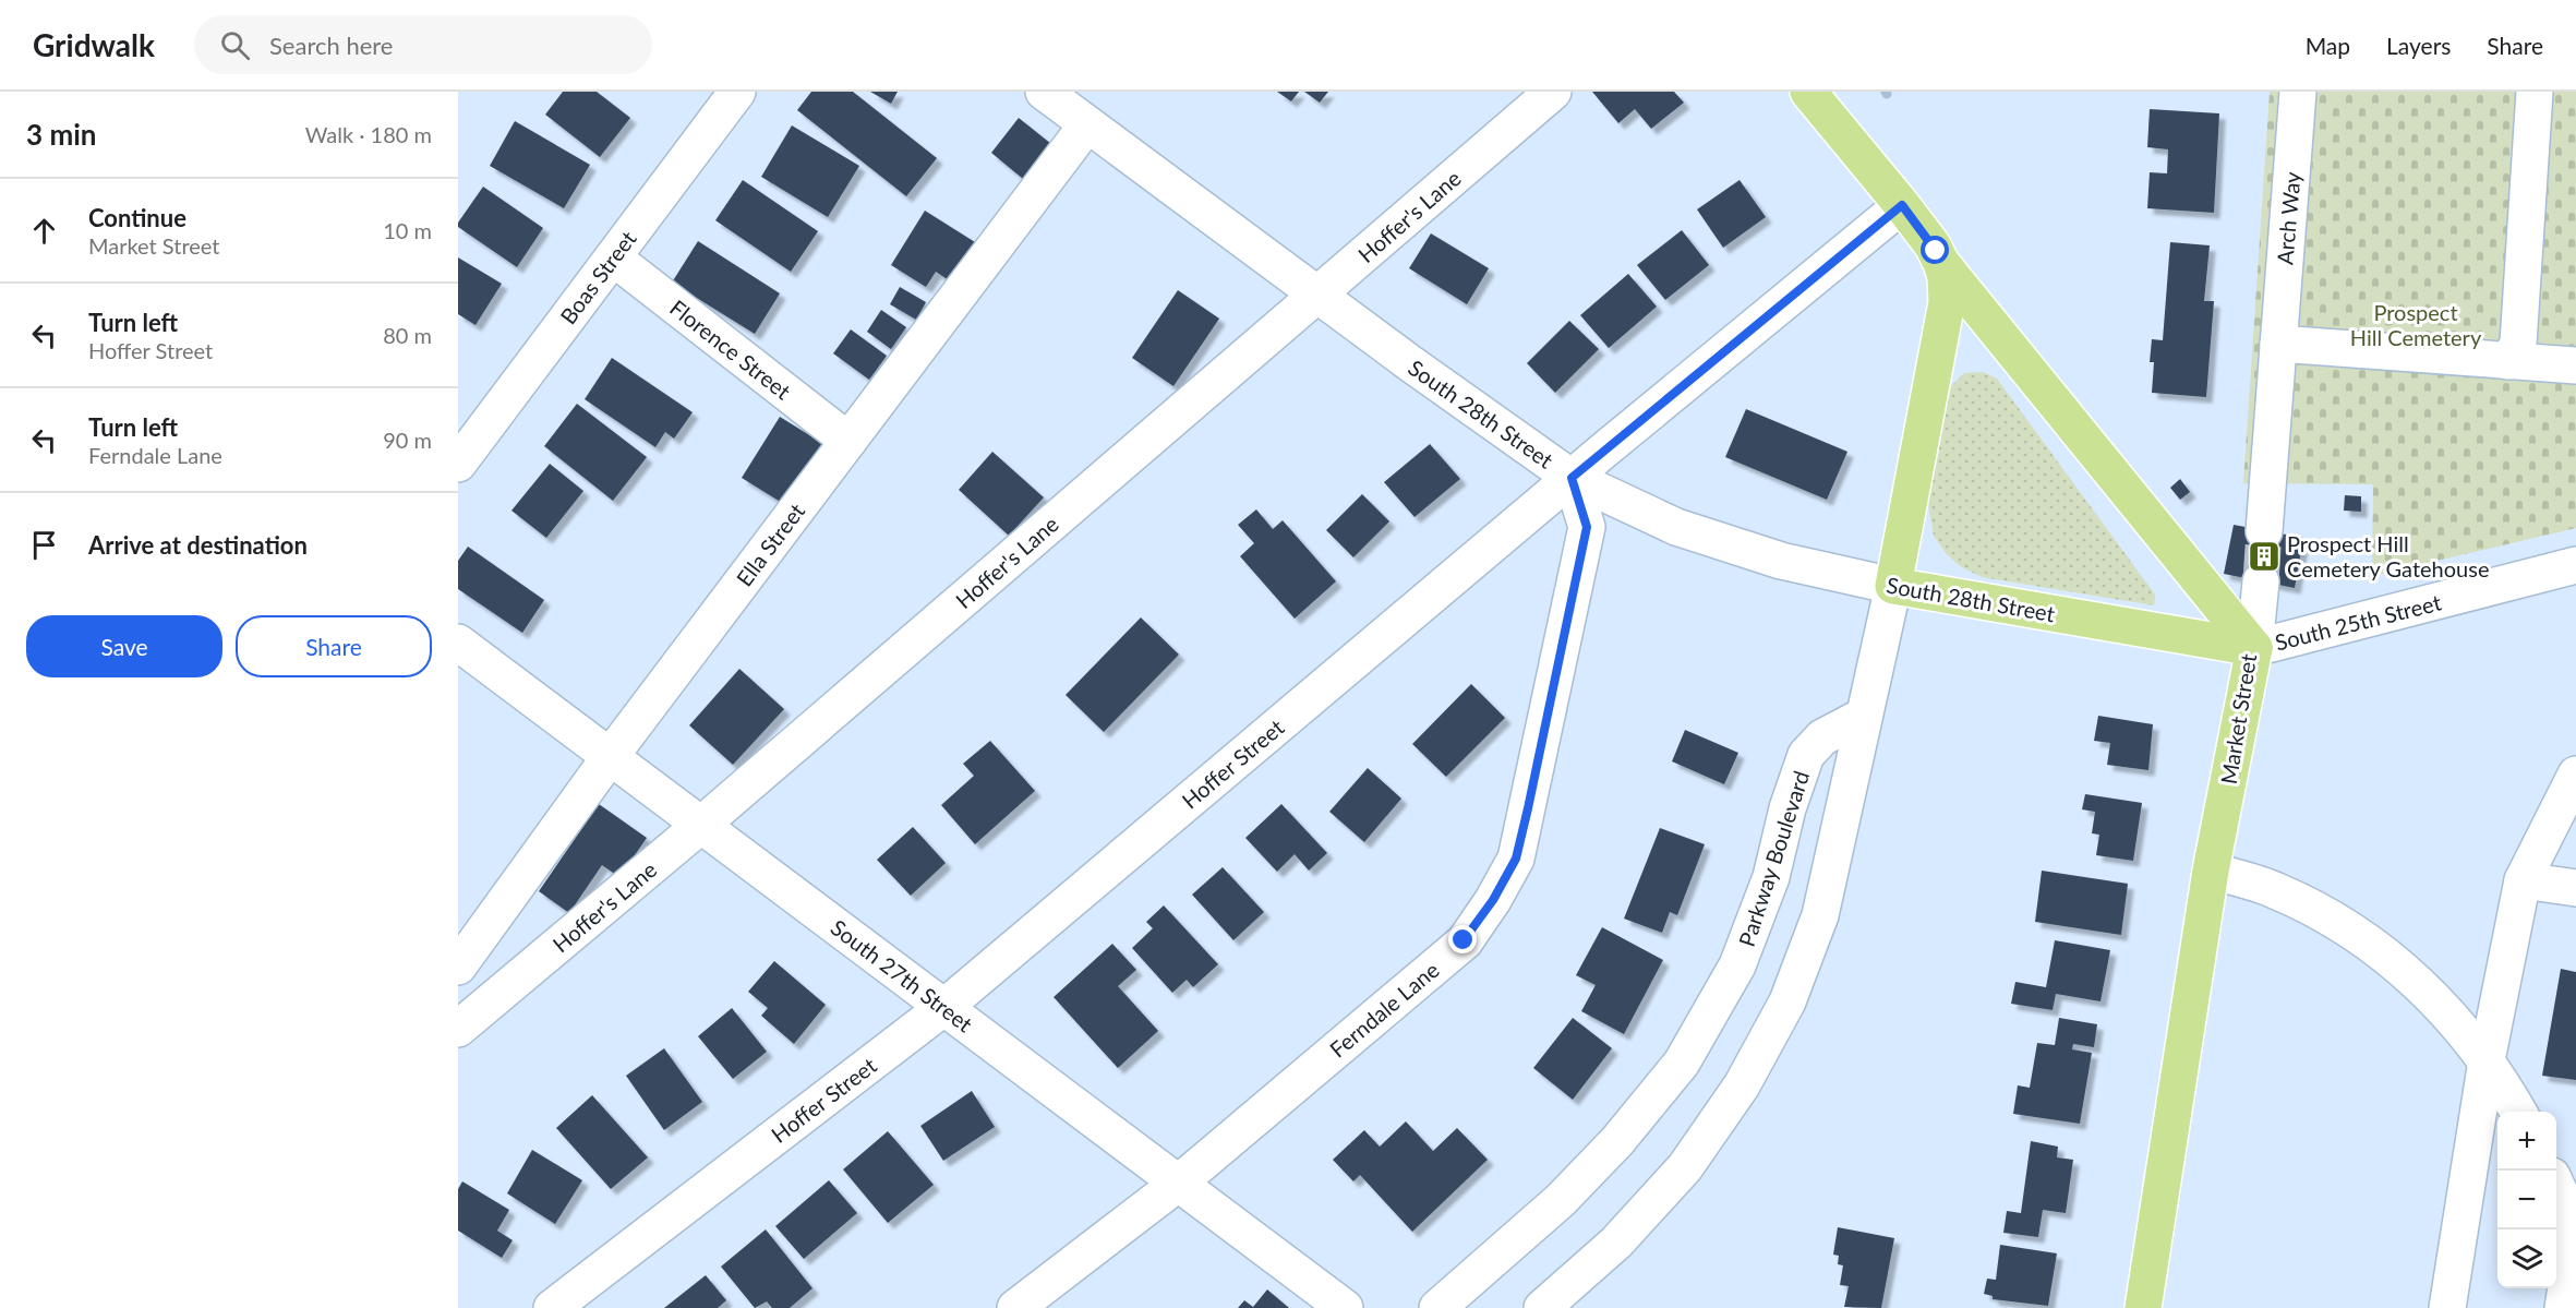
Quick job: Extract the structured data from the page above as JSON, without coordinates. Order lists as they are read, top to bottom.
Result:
{
  "streets": {
    "main road": ["South 28th Street", "Market Street"],
    "street": [
      "Hoffer's Lane",
      "Arch Way",
      "Boas Street",
      "Florence Street",
      "Ella Street",
      "South 25th Street",
      "Hoffer Street",
      "Parkway Boulevard",
      "South 27th Street",
      "Ferndale Lane"
    ]
  },
  "crossings": [
    ["Hoffer's Lane", "South 28th Street"],
    ["Hoffer's Lane", "South 27th Street"],
    ["Boas Street", "Florence Street"],
    ["Florence Street", "Ella Street"],
    ["South 28th Street", "Ella Street"],
    ["South 28th Street", "South 25th Street"],
    ["South 28th Street", "Market Street"],
    ["South 28th Street", "Hoffer Street"],
    ["South 28th Street", "Ferndale Lane"],
    ["Ella Street", "South 27th Street"],
    ["South 25th Street", "Market Street"],
    ["Market Street", "Hoffer Street"],
    ["Hoffer Street", "South 27th Street"],
    ["Hoffer Street", "Ferndale Lane"],
    ["South 27th Street", "Ferndale Lane"]
  ],
  "parks": ["Prospect Hill Cemetery"],
  "places": {
    "building": ["Prospect Hill Cemetery Gatehouse"]
  },
  "page": {
    "header": "Gridwalk",
    "search": "Search here",
    "nav": ["Map", "Layers", "Share"],
    "heading": ["3 min", "Walk · 180 m"],
    "list": [
      ["Continue", "Market Street", "10 m"],
      ["Turn left", "Hoffer Street", "80 m"],
      ["Turn left", "Ferndale Lane", "90 m"],
      "Arrive at destination"
    ],
    "buttons": ["Save", "Share"],
    "map_buttons": ["+", "−"]
  }
}
